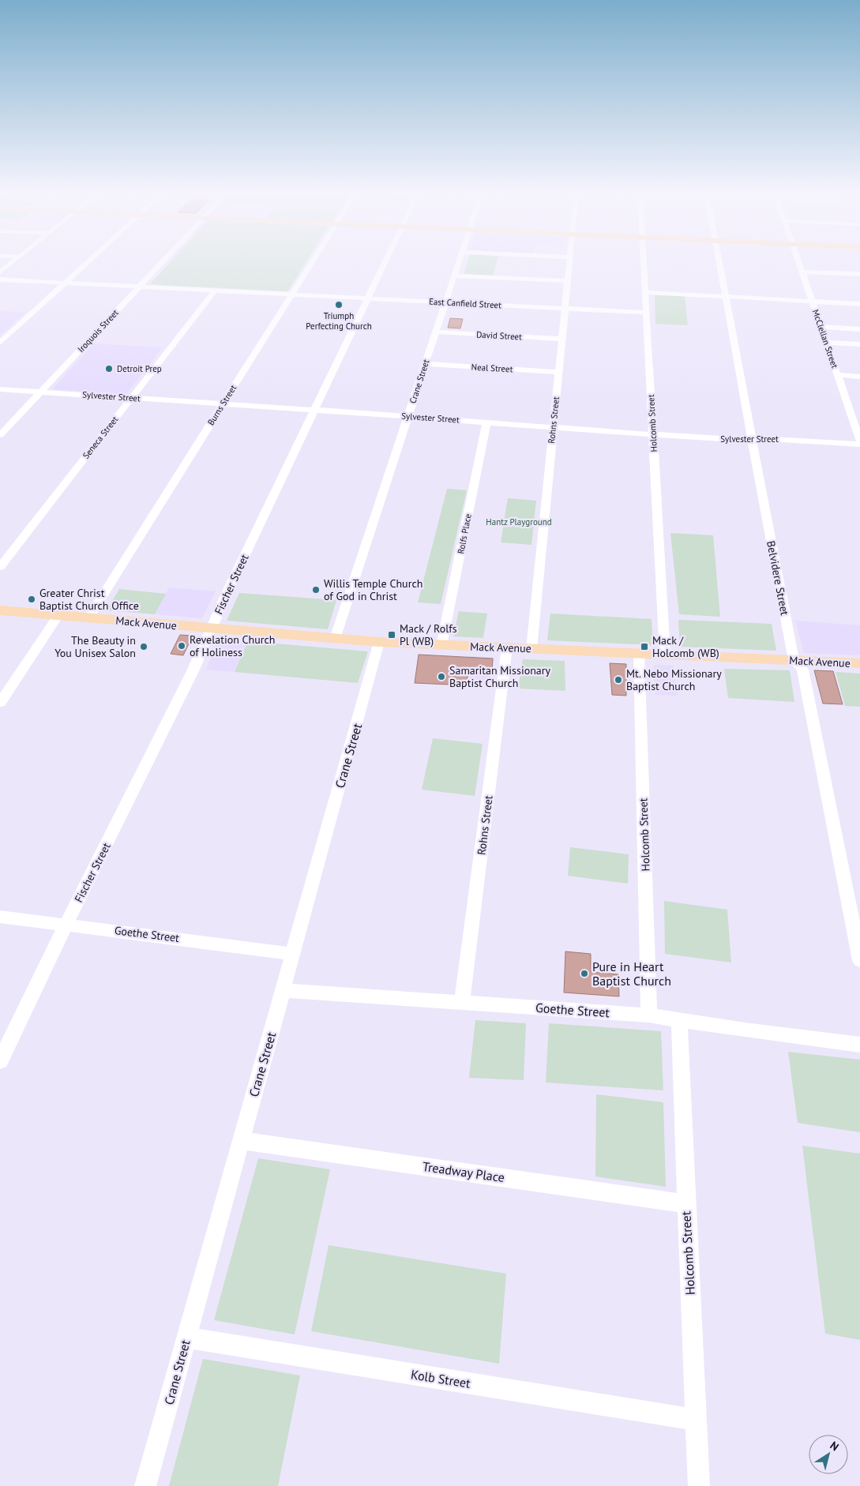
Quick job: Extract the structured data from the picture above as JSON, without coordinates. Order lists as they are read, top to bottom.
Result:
{
  "streets": {
    "main road": ["Mack Avenue"],
    "street": [
      "East Canfield Street",
      "Iroquois Street",
      "David Street",
      "McClellan Street",
      "Neal Street",
      "Crane Street",
      "Sylvester Street",
      "Burns Street",
      "Rohns Street",
      "Holcomb Street",
      "Seneca Street",
      "Rolfs Place",
      "Belvidere Street",
      "Fischer Street",
      "Goethe Street",
      "Treadway Place",
      "Kolb Street"
    ]
  },
  "crossings": [
    ["East Canfield Street", "Iroquois Street"],
    ["East Canfield Street", "Crane Street"],
    ["East Canfield Street", "Burns Street"],
    ["East Canfield Street", "Rohns Street"],
    ["East Canfield Street", "Holcomb Street"],
    ["East Canfield Street", "Seneca Street"],
    ["East Canfield Street", "Fischer Street"],
    ["Iroquois Street", "Sylvester Street"],
    ["David Street", "Crane Street"],
    ["David Street", "Rohns Street"],
    ["Neal Street", "Crane Street"],
    ["Neal Street", "Rohns Street"],
    ["Crane Street", "Sylvester Street"],
    ["Crane Street", "Mack Avenue"],
    ["Crane Street", "Goethe Street"],
    ["Crane Street", "Treadway Place"],
    ["Crane Street", "Kolb Street"],
    ["Sylvester Street", "Burns Street"],
    ["Sylvester Street", "Rohns Street"],
    ["Sylvester Street", "Holcomb Street"],
    ["Sylvester Street", "Seneca Street"],
    ["Sylvester Street", "Rolfs Place"],
    ["Sylvester Street", "Belvidere Street"],
    ["Sylvester Street", "Fischer Street"],
    ["Burns Street", "Mack Avenue"],
    ["Rohns Street", "Mack Avenue"],
    ["Rohns Street", "Goethe Street"],
    ["Holcomb Street", "Mack Avenue"],
    ["Holcomb Street", "Goethe Street"],
    ["Holcomb Street", "Treadway Place"],
    ["Holcomb Street", "Kolb Street"],
    ["Rolfs Place", "Mack Avenue"],
    ["Belvidere Street", "Mack Avenue"],
    ["Fischer Street", "Mack Avenue"],
    ["Fischer Street", "Goethe Street"]
  ],
  "parks": ["Hantz Playground"],
  "places": {
    "other": [
      "Triumph Perfecting Church",
      "Detroit Prep",
      "Willis Temple Church of God in Christ",
      "Greater Christ Baptist Church Office",
      "Revelation Church of Holiness",
      "The Beauty in You Unisex Salon",
      "Samaritan Missionary Baptist Church",
      "Mt. Nebo Missionary Baptist Church",
      "Pure in Heart Baptist Church"
    ],
    "transit": ["Mack / Rolfs Pl (WB)", "Mack / Holcomb (WB)"]
  },
  "north": "top right"
}
